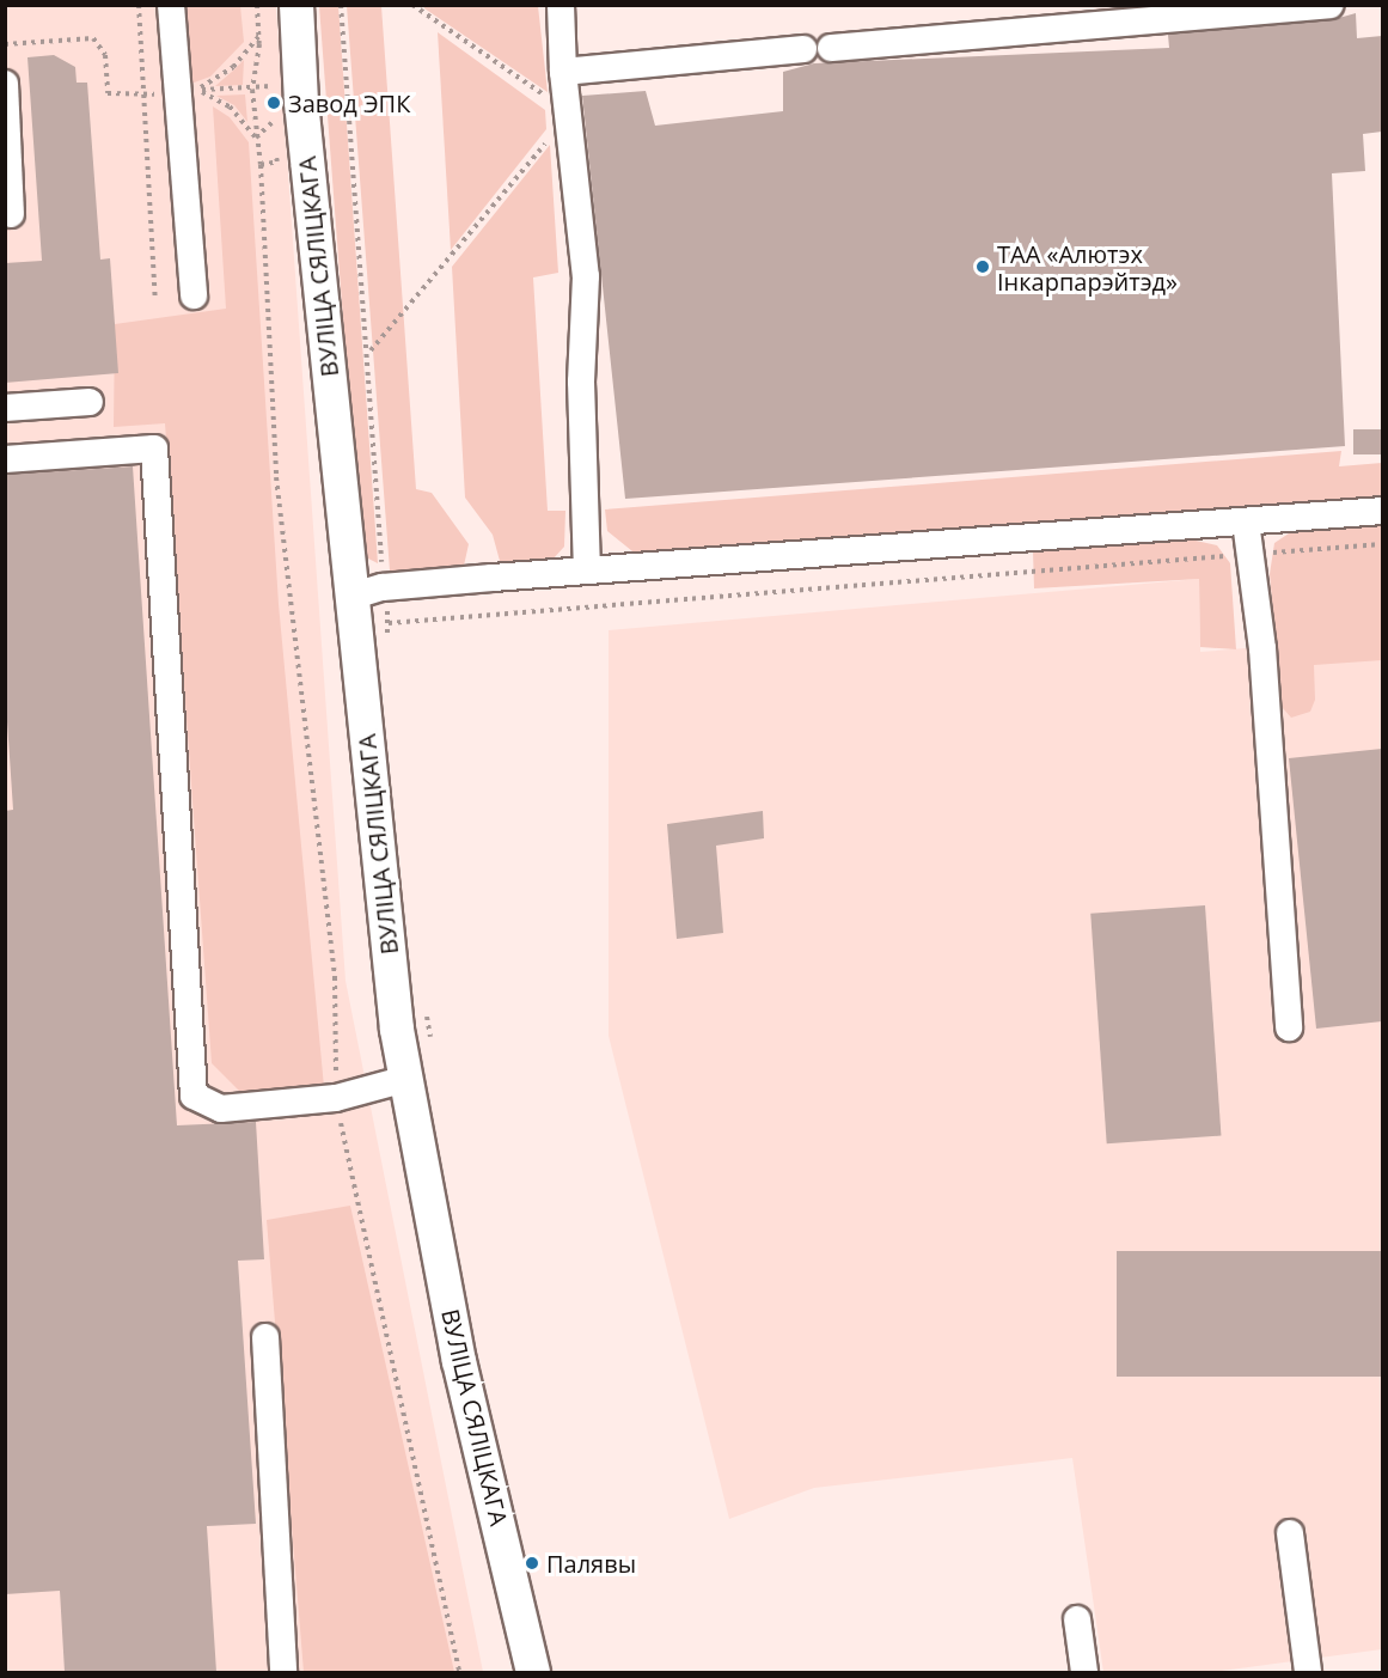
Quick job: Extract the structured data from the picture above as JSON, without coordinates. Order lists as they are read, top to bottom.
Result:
{
  "streets": {
    "main road": ["ВУЛІЦА СЯЛІЦКАГА"]
  },
  "places": ["Завод ЭПК", "ТАА «Алютэх Інкарпарэйтэд»", "Палявы"]
}
